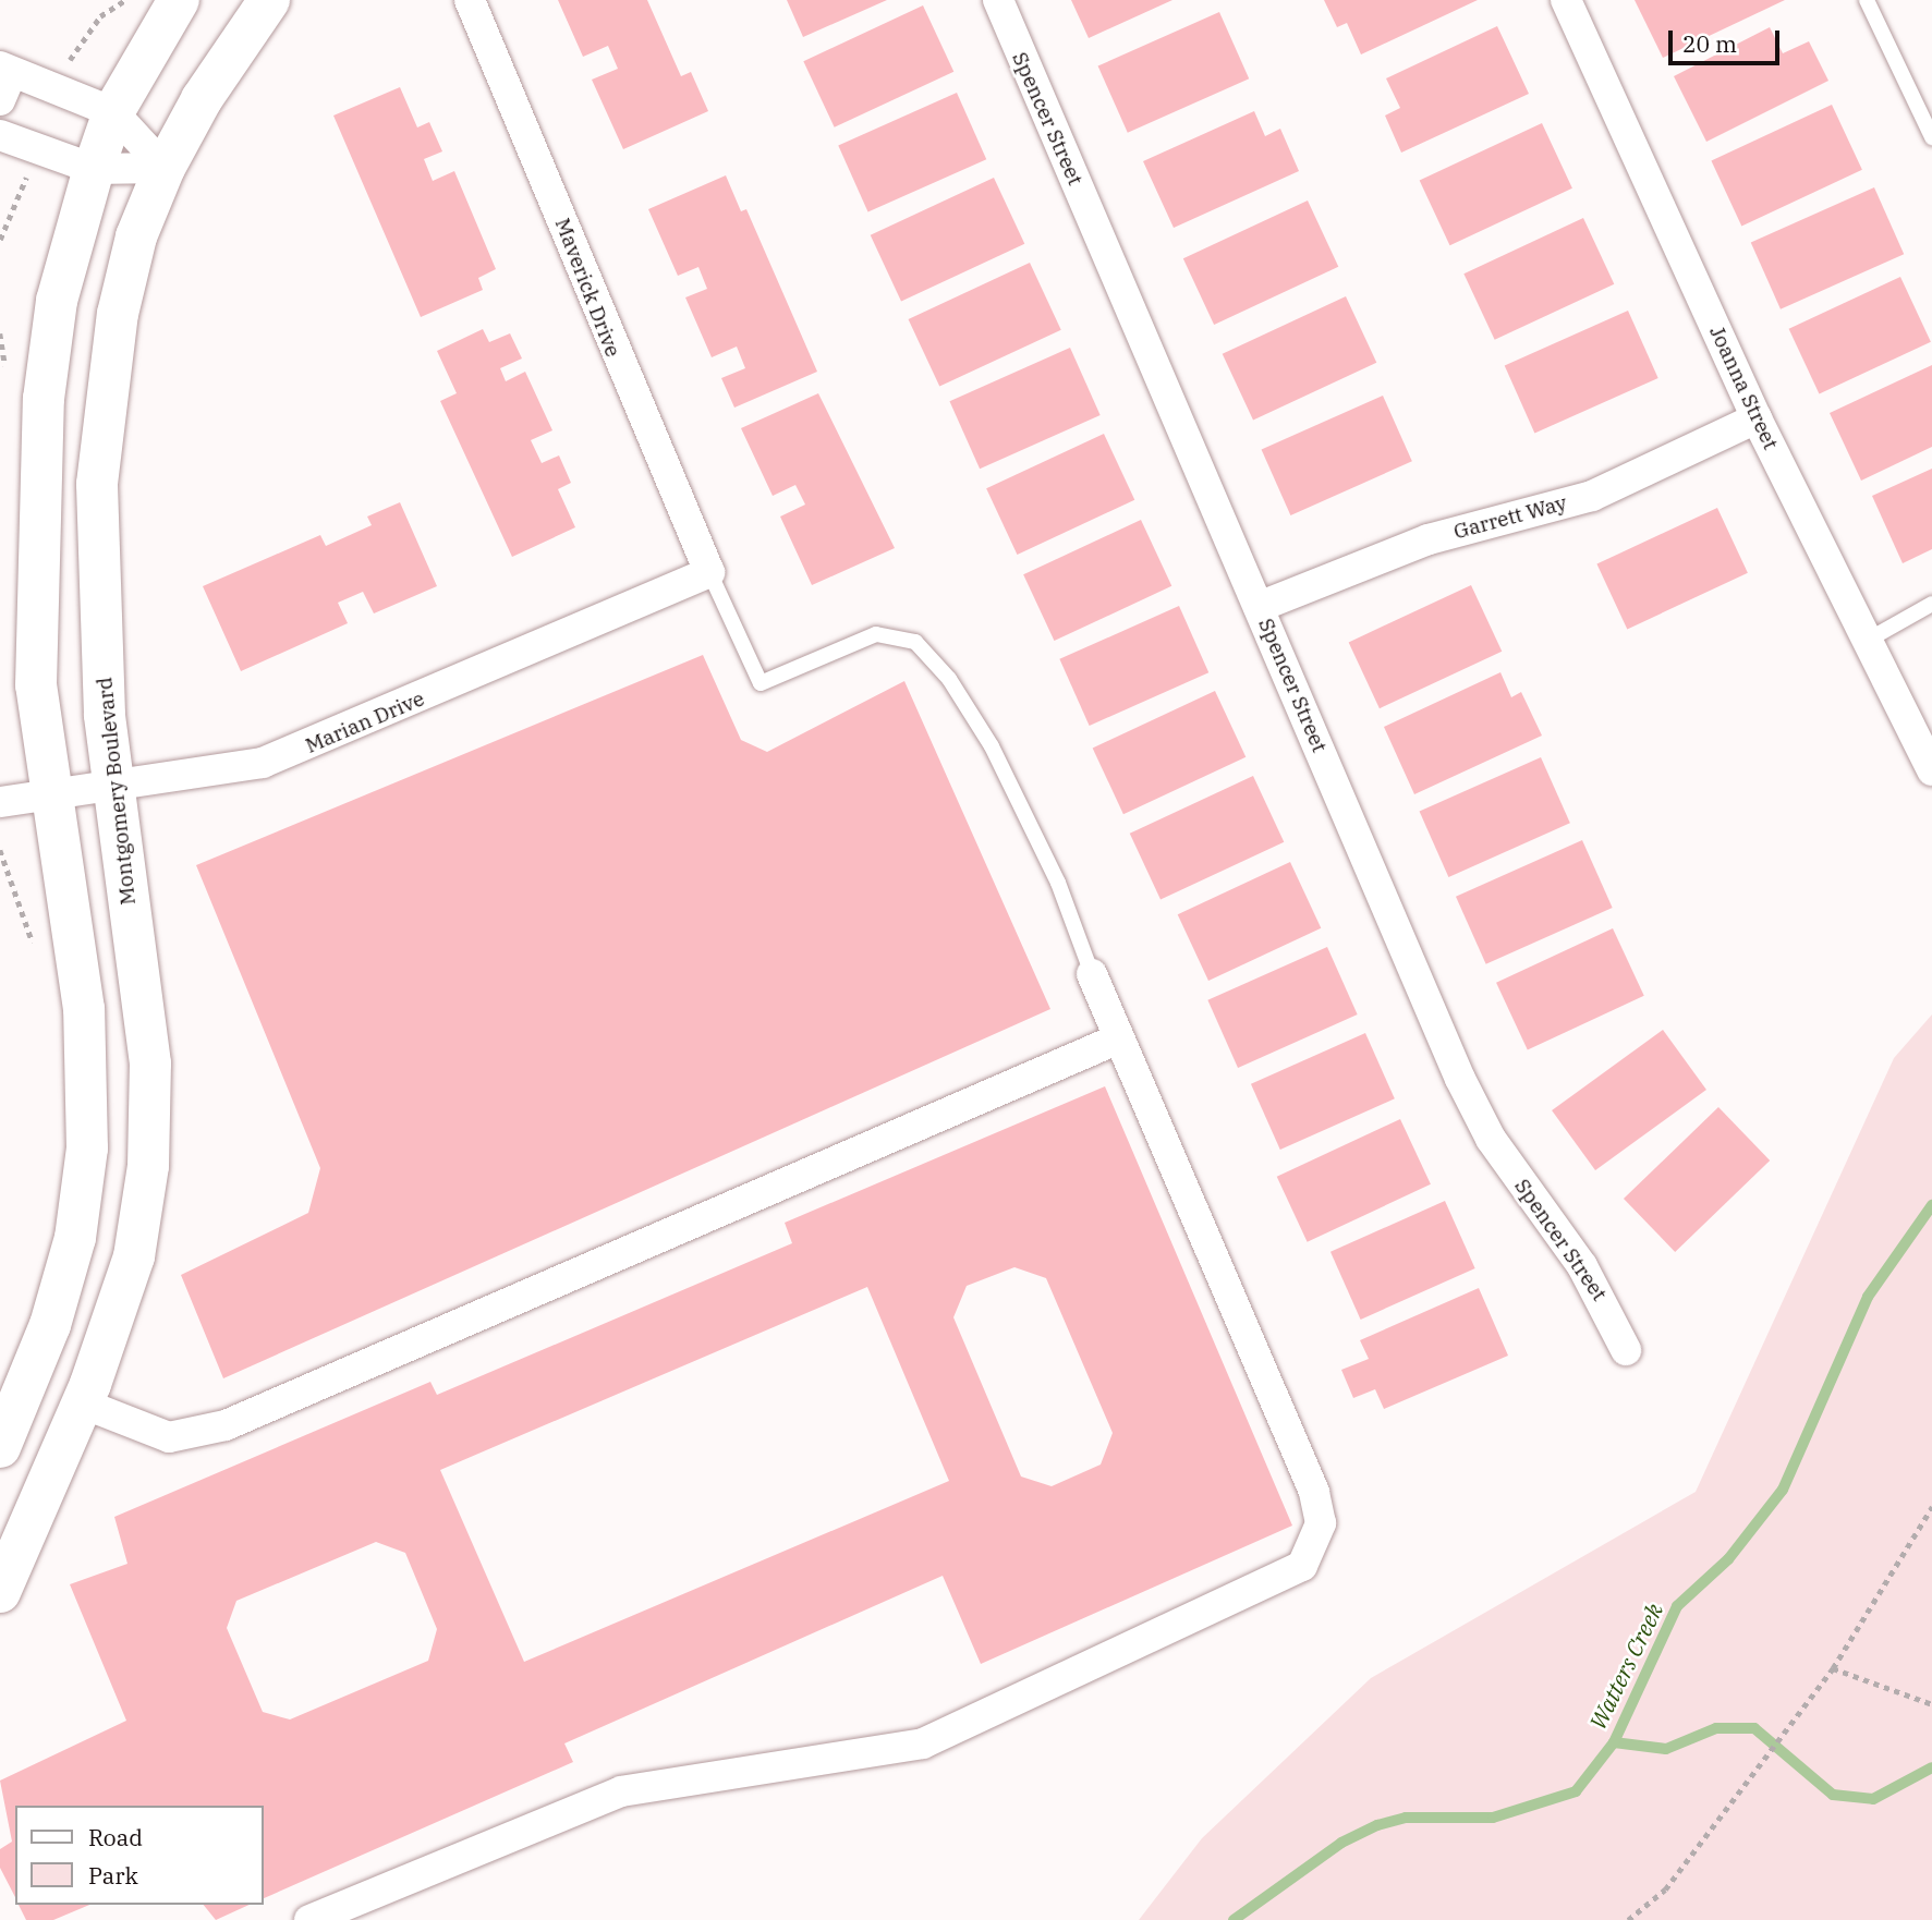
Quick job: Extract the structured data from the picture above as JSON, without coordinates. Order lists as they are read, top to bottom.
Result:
{
  "streets": {
    "street": [
      "Spencer Street",
      "Maverick Drive",
      "Joanna Street",
      "Garrett Way",
      "Marian Drive",
      "Montgomery Boulevard"
    ]
  },
  "crossings": [
    ["Spencer Street", "Garrett Way"],
    ["Maverick Drive", "Marian Drive"],
    ["Joanna Street", "Garrett Way"],
    ["Marian Drive", "Montgomery Boulevard"]
  ],
  "water": ["Watters Creek"],
  "legend": ["Road", "Park"],
  "scale_bar": "20 m"
}
